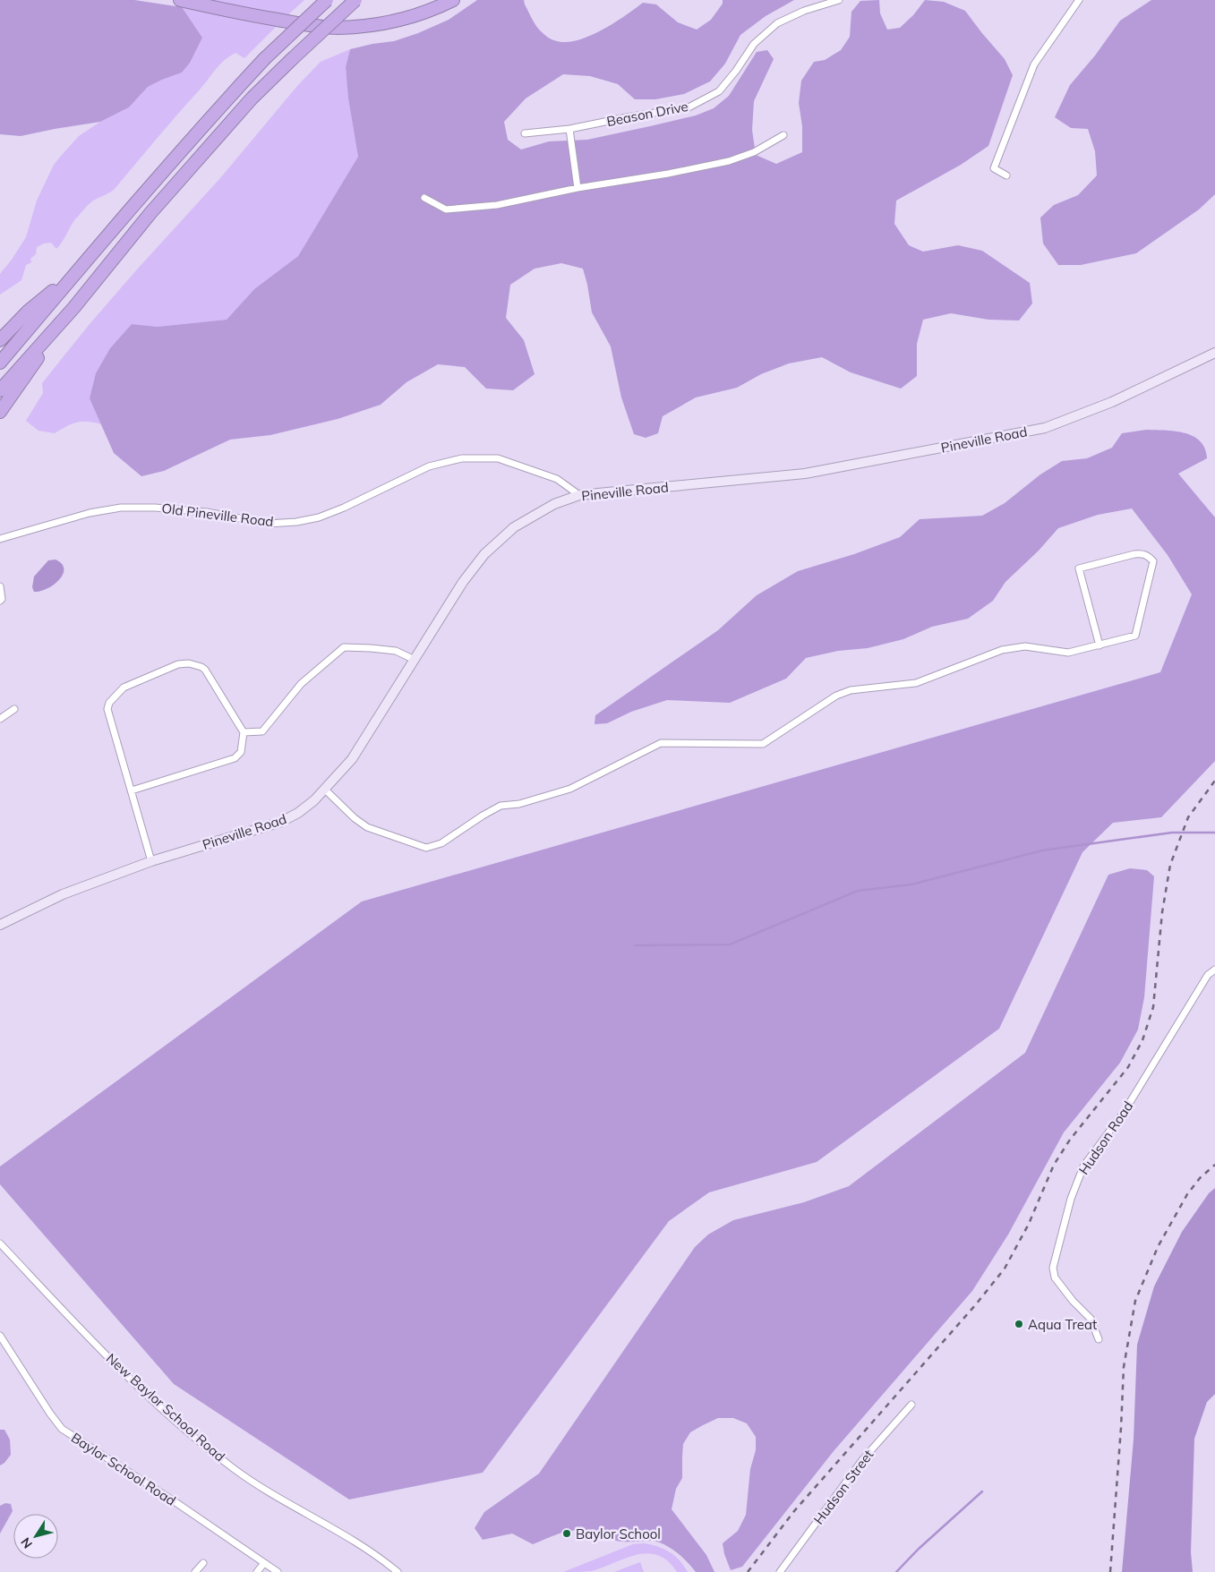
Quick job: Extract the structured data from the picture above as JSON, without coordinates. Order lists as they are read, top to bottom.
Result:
{
  "streets": {
    "main road": ["Pineville Road"],
    "street": [
      "Beason Drive",
      "Old Pineville Road",
      "Hudson Road",
      "New Baylor School Road",
      "Baylor School Road",
      "Hudson Street"
    ]
  },
  "crossings": [
    ["Pineville Road", "Old Pineville Road"]
  ],
  "places": ["Aqua Treat", "Baylor School"],
  "north": "bottom left"
}
